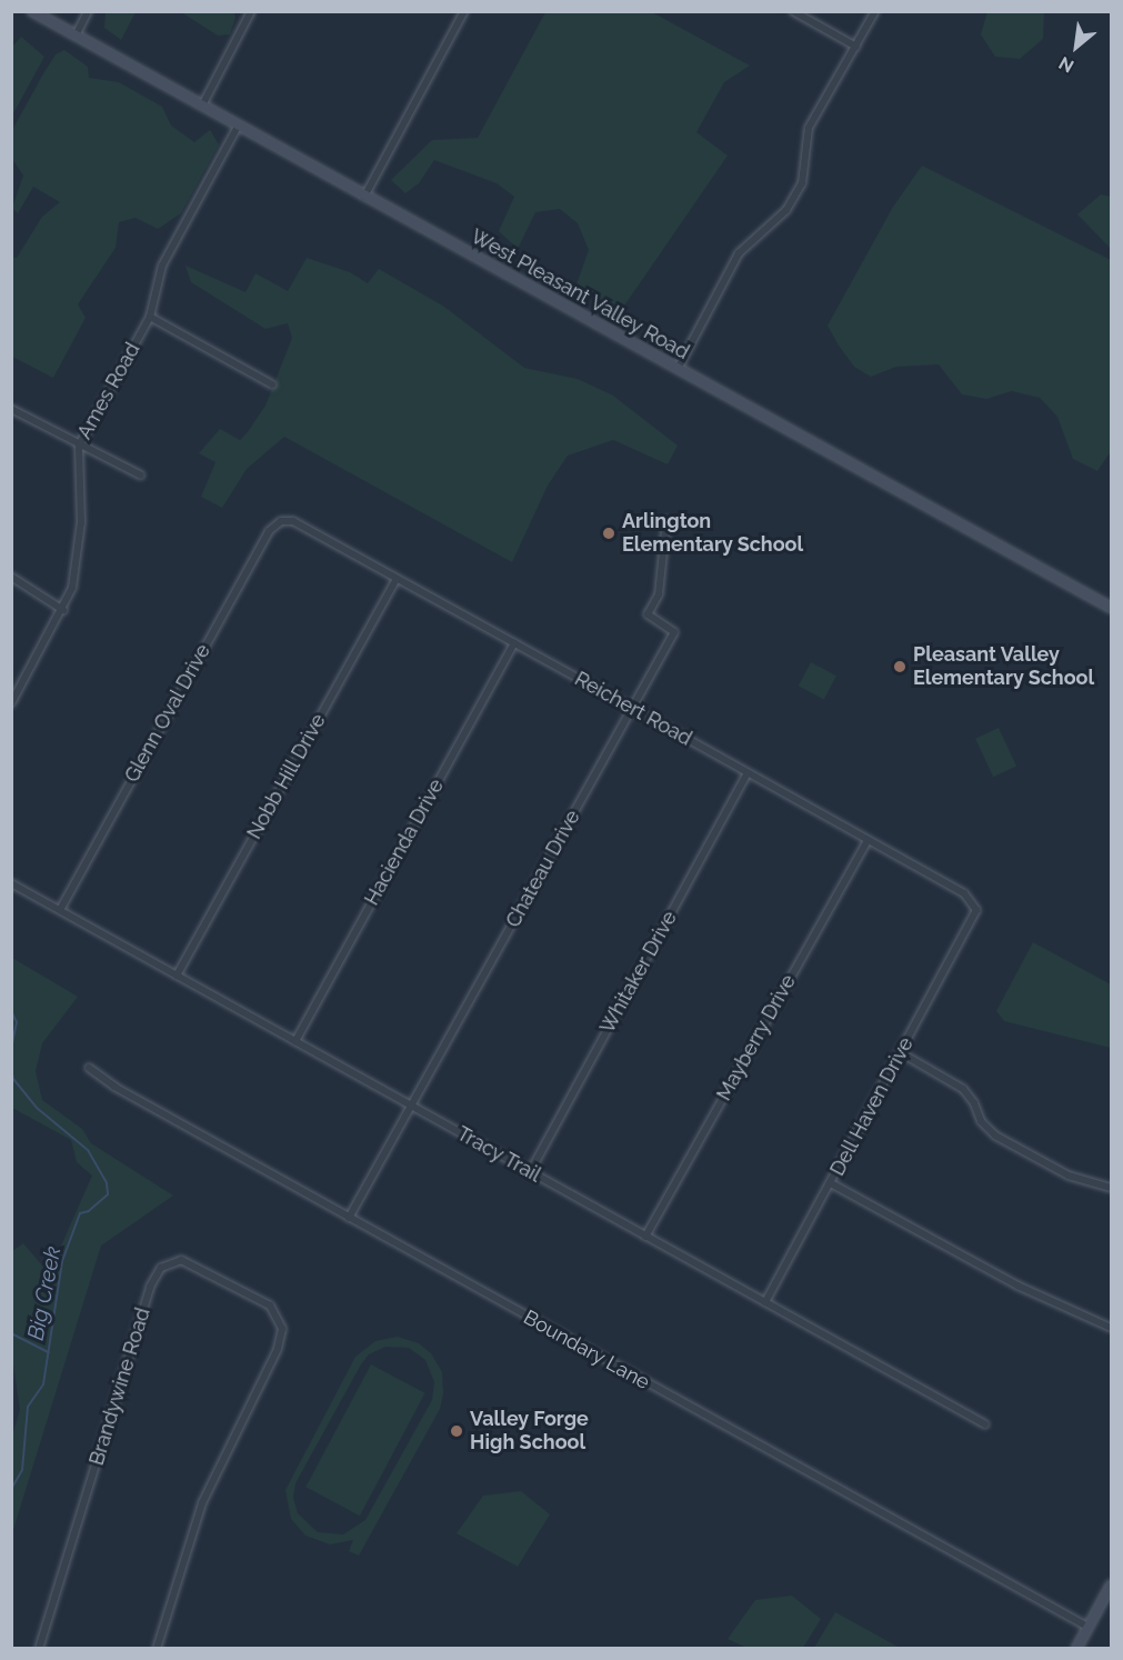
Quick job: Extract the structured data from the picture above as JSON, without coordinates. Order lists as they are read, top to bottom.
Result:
{
  "streets": {
    "main road": ["West Pleasant Valley Road"],
    "street": [
      "Ames Road",
      "Reichert Road",
      "Glenn Oval Drive",
      "Nobb Hill Drive",
      "Hacienda Drive",
      "Chateau Drive",
      "Whitaker Drive",
      "Mayberry Drive",
      "Dell Haven Drive",
      "Tracy Trail",
      "Boundary Lane",
      "Brandywine Road"
    ]
  },
  "crossings": [
    ["West Pleasant Valley Road", "Ames Road"],
    ["Reichert Road", "Glenn Oval Drive"],
    ["Reichert Road", "Nobb Hill Drive"],
    ["Reichert Road", "Hacienda Drive"],
    ["Reichert Road", "Chateau Drive"],
    ["Reichert Road", "Whitaker Drive"],
    ["Reichert Road", "Mayberry Drive"],
    ["Reichert Road", "Dell Haven Drive"],
    ["Glenn Oval Drive", "Tracy Trail"],
    ["Nobb Hill Drive", "Tracy Trail"],
    ["Hacienda Drive", "Tracy Trail"],
    ["Chateau Drive", "Tracy Trail"],
    ["Chateau Drive", "Boundary Lane"],
    ["Whitaker Drive", "Tracy Trail"],
    ["Mayberry Drive", "Tracy Trail"],
    ["Dell Haven Drive", "Tracy Trail"]
  ],
  "water": ["Big Creek"],
  "places": ["Arlington Elementary School", "Pleasant Valley Elementary School", "Valley Forge High School"],
  "north": "bottom left"
}
